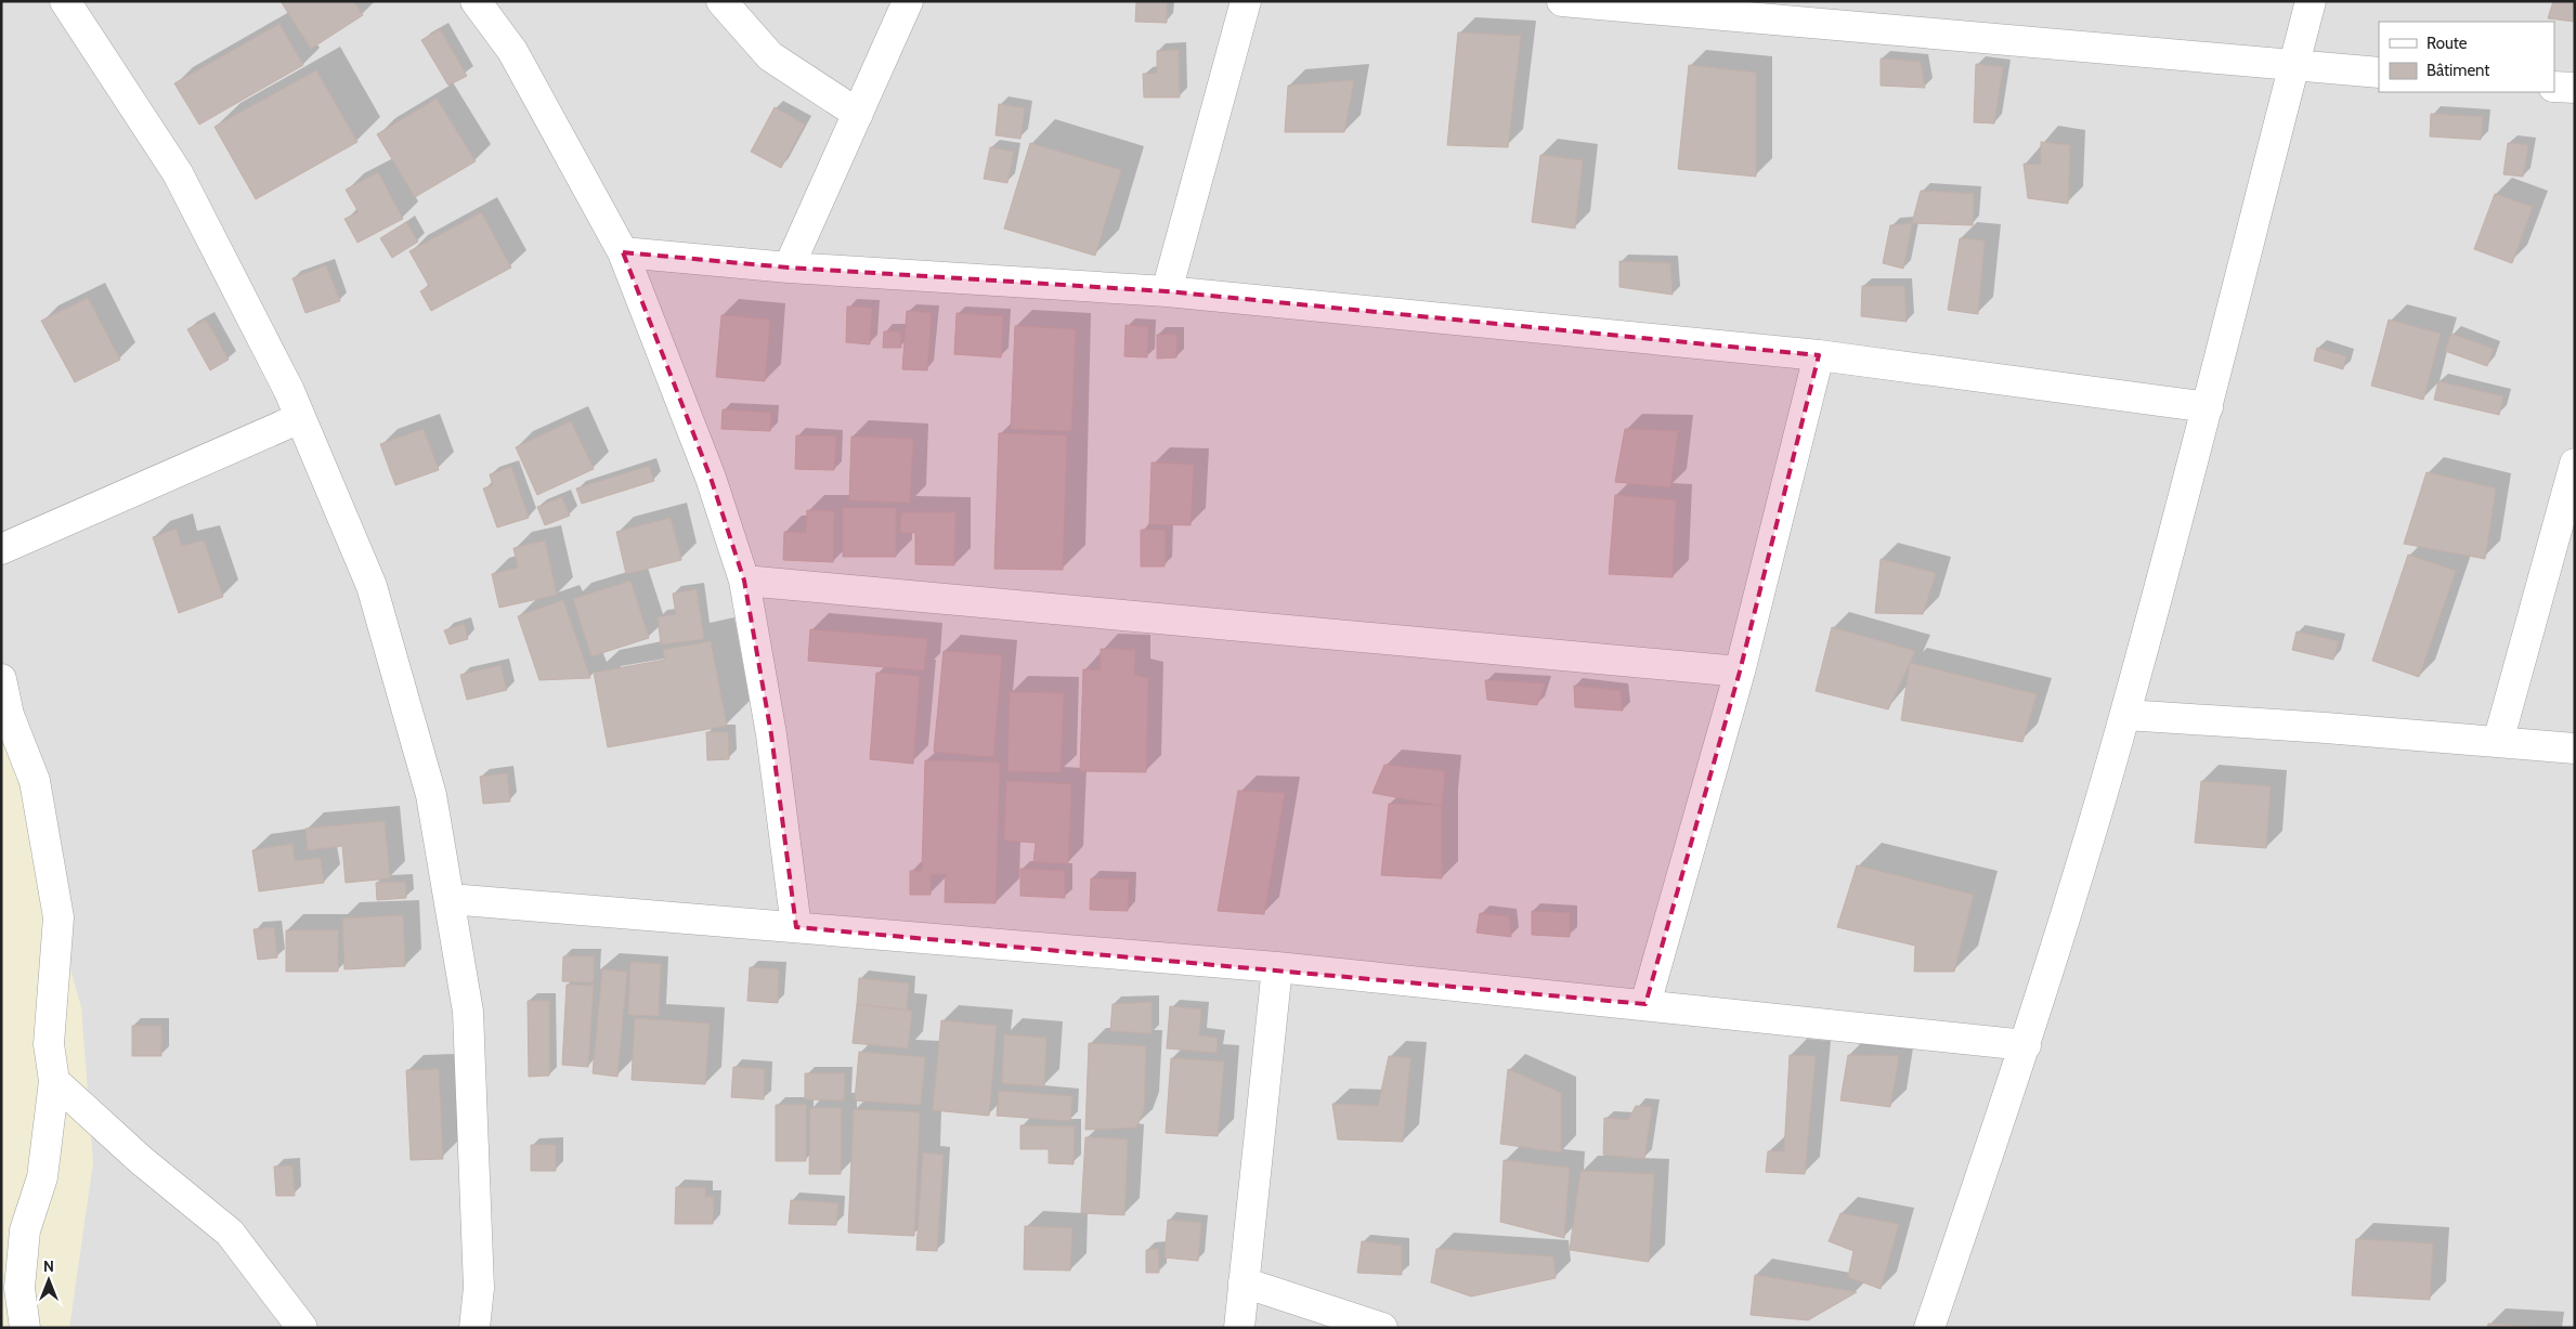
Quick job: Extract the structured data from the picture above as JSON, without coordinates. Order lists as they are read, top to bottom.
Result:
{
  "legend": ["Route", "Bâtiment"],
  "north": "top"
}
